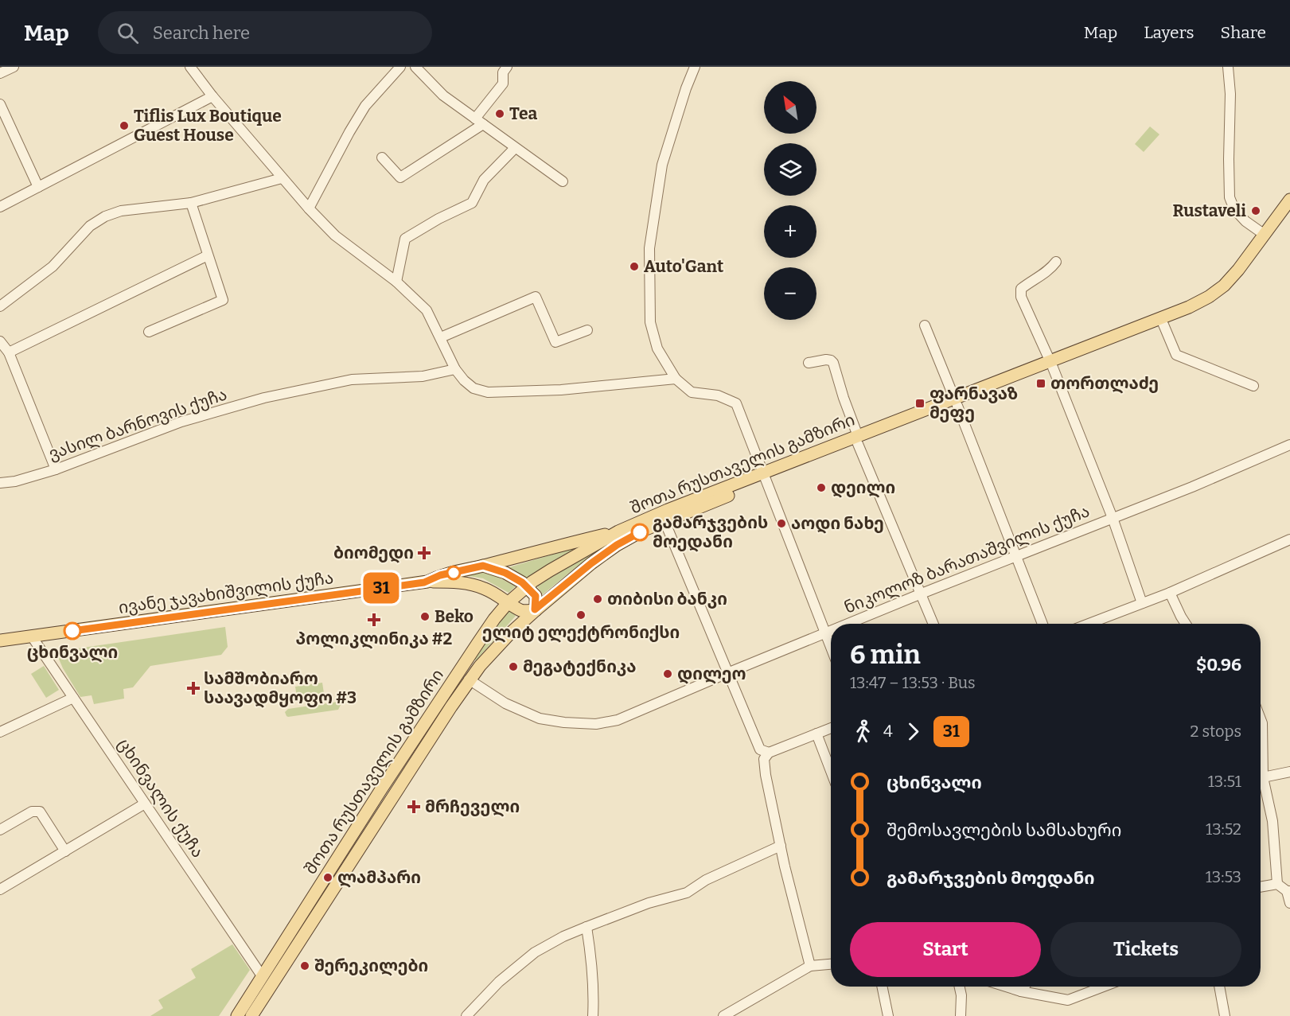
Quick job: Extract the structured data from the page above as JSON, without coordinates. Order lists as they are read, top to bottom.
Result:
{
  "streets": {
    "main road": ["შოთა რუსთაველის გამზირი", "ივანე ჯავახიშვილის ქუჩა"],
    "street": ["ვასილ ბარნოვის ქუჩა", "ნიკოლოზ ბარათაშვილის ქუჩა", "ცხინვალის ქუჩა"]
  },
  "crossings": [
    ["შოთა რუსთაველის გამზირი", "ნიკოლოზ ბარათაშვილის ქუჩა"],
    ["შოთა რუსთაველის გამზირი", "ივანე ჯავახიშვილის ქუჩა"],
    ["შოთა რუსთაველის გამზირი", "ცხინვალის ქუჩა"],
    ["ივანე ჯავახიშვილის ქუჩა", "ცხინვალის ქუჩა"]
  ],
  "places": {
    "other": [
      "Tea",
      "Tiflis Lux Boutique Guest House",
      "Rustaveli",
      "Auto'Gant",
      "დეილი",
      "აოდი ნახე",
      "გამარჯვების მოედანი",
      "თიბისი ბანკი",
      "ელიტ ელექტრონიქსი",
      "Beko",
      "ცხინვალი",
      "მეგატექნიკა",
      "დილეო",
      "ლამპარი",
      "შერეკილები"
    ],
    "transit": ["თორთლაძე", "ფარნავაზ მეფე"],
    "health": [
      "ბიომედი",
      "პოლიკლინიკა #2",
      "სამშობიარო საავადმყოფო #3",
      "მრჩეველი"
    ]
  },
  "lines": ["bus line 31"],
  "north": "top left",
  "page": {
    "header": "Map",
    "search": "Search here",
    "nav": ["Map", "Layers", "Share"],
    "on_map": "31",
    "map_buttons": ["+", "−"],
    "heading": ["6 min", "13:47 – 13:53 · Bus", "$0.96"],
    "legs": ["4", "31", "2 stops"],
    "list": [
      {
        "name": "ცხინვალი",
        "value": "13:51"
      },
      {
        "name": "შემოსავლების სამსახური",
        "value": "13:52"
      },
      {
        "name": "გამარჯვების მოედანი",
        "value": "13:53"
      }
    ],
    "buttons": ["Start", "Tickets"]
  }
}
